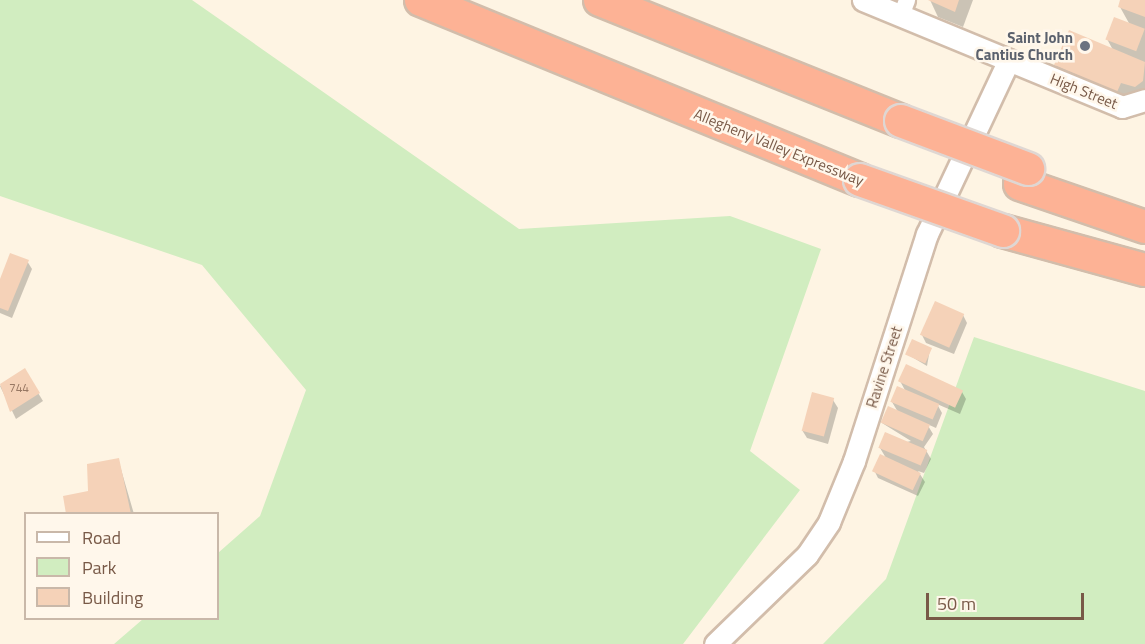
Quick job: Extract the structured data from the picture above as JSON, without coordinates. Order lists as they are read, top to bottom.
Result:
{
  "streets": {
    "highway": ["Allegheny Valley Expressway"],
    "street": ["High Street", "Ravine Street"]
  },
  "crossings": [
    ["High Street", "Ravine Street"]
  ],
  "places": ["Saint John Cantius Church"],
  "house_numbers": ["744"],
  "legend": ["Road", "Park", "Building"],
  "scale_bar": "50 m"
}
